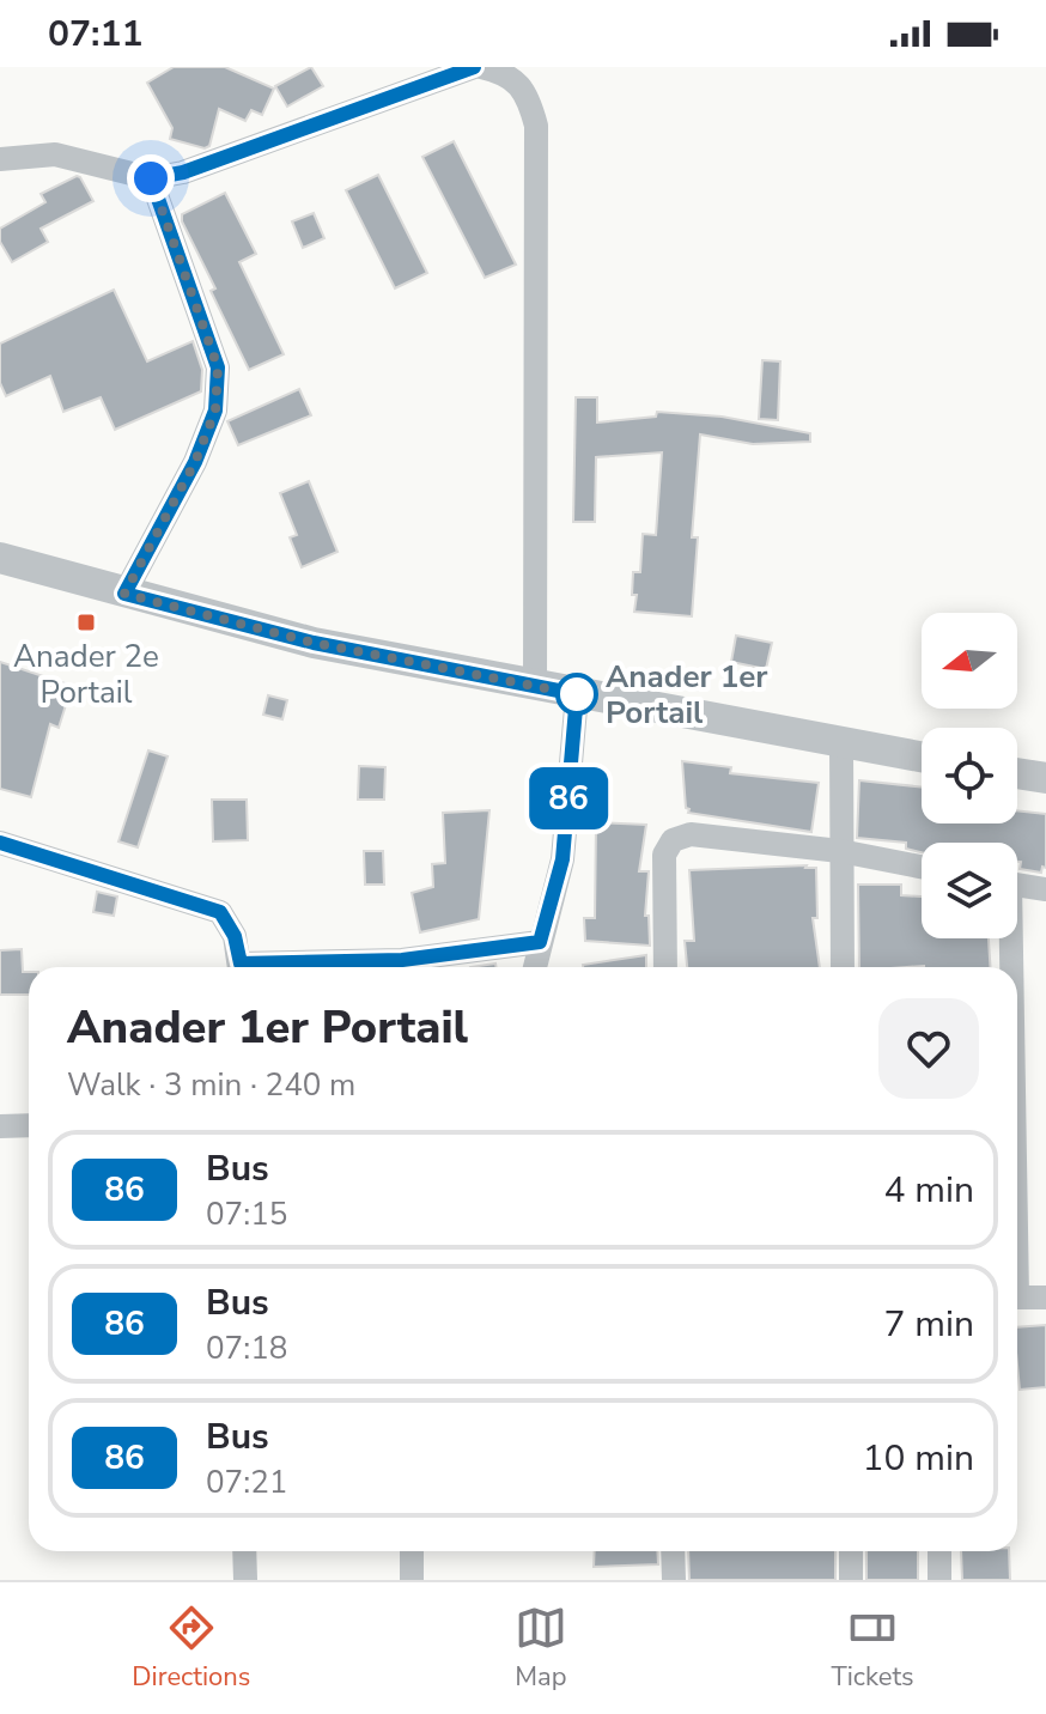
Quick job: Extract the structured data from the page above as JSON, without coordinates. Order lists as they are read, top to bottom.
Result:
{
  "places": {
    "transit": ["Anader 2e Portail"],
    "other": ["Anader 1er Portail"]
  },
  "lines": ["bus line 86"],
  "north": "left",
  "page": {
    "status": "07:11",
    "on_map": "86",
    "heading": ["Anader 1er Portail", "Walk · 3 min · 240 m"],
    "list": [
      {
        "mark": "86",
        "name": "Bus",
        "note": "07:15",
        "value": "4 min"
      },
      {
        "mark": "86",
        "name": "Bus",
        "note": "07:18",
        "value": "7 min"
      },
      {
        "mark": "86",
        "name": "Bus",
        "note": "07:21",
        "value": "10 min"
      }
    ],
    "tabs": ["Directions", "Map", "Tickets"]
  }
}
